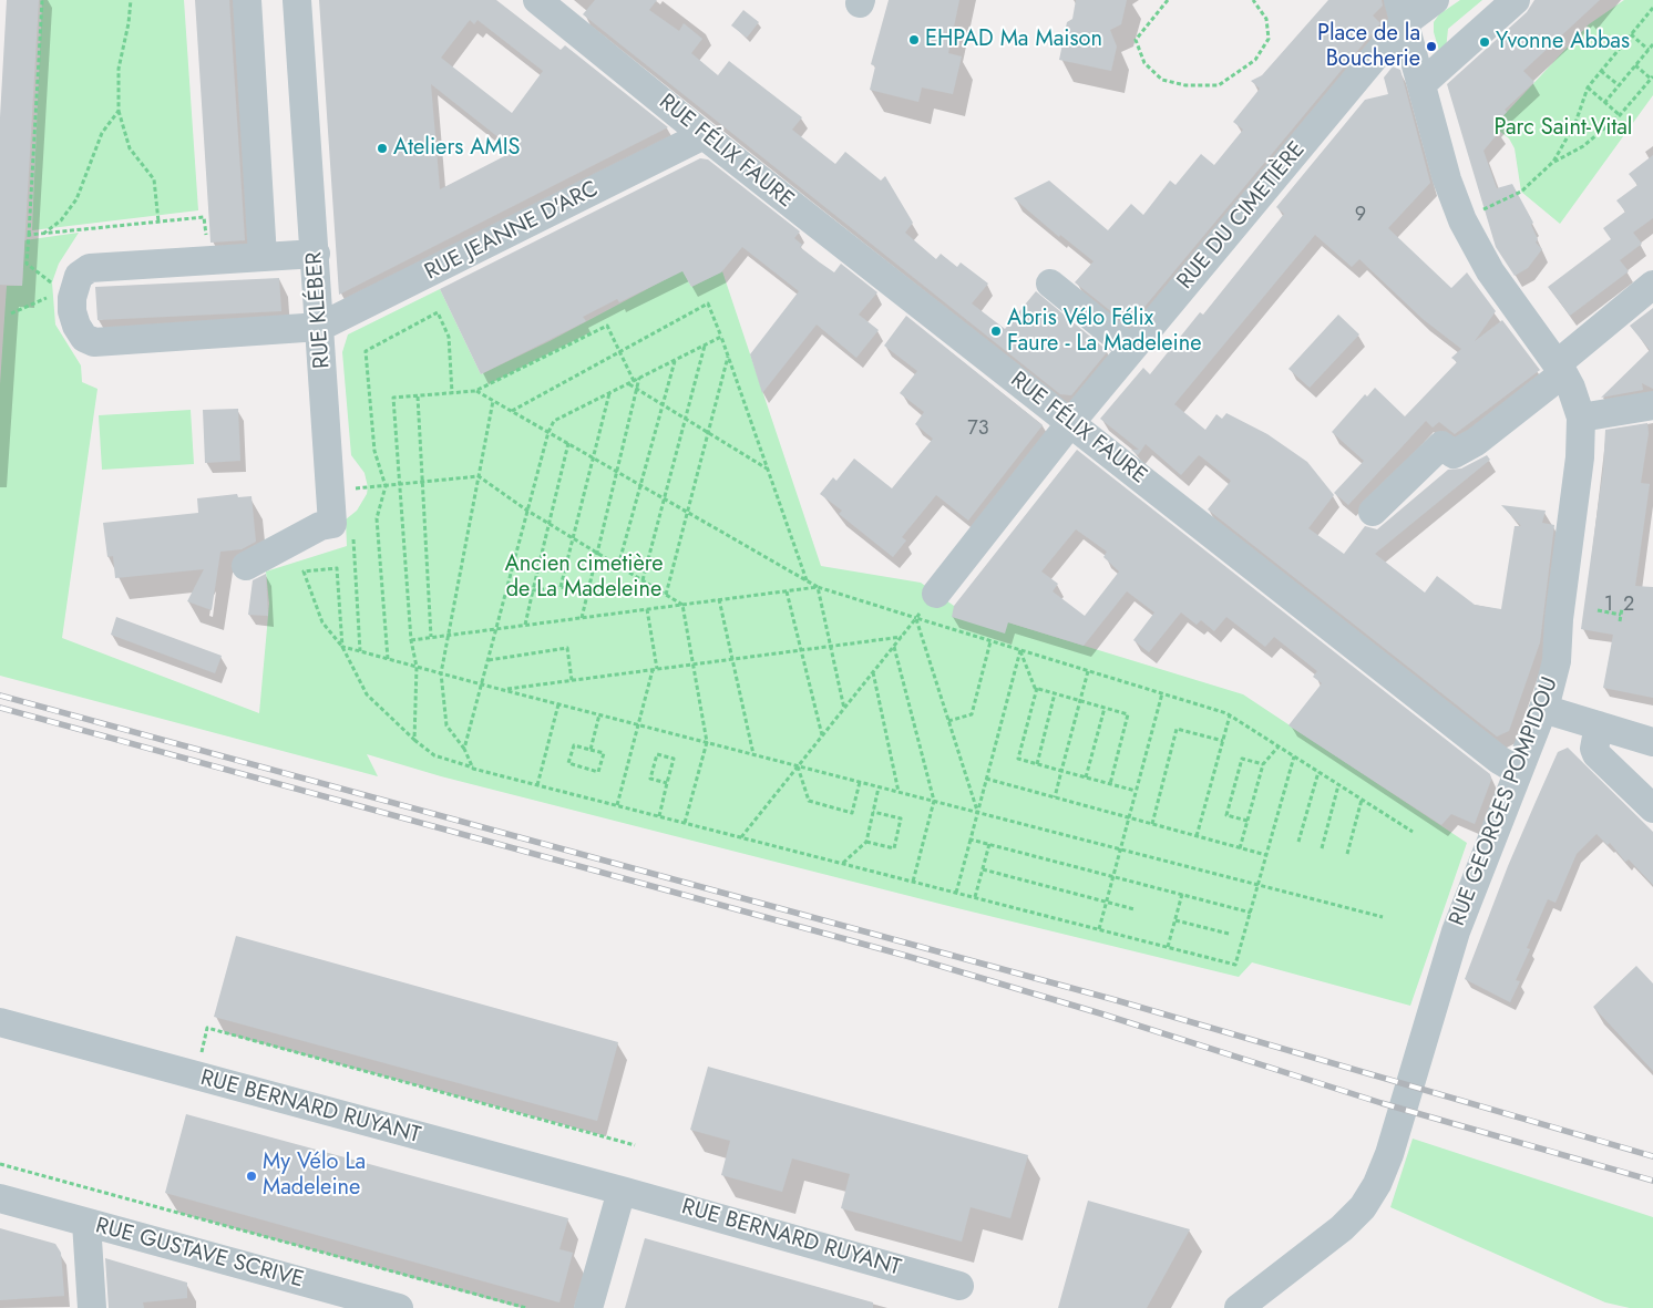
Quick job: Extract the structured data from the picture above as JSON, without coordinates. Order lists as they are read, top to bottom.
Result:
{
  "streets": {
    "street": [
      "RUE FÉLIX FAURE",
      "RUE DU CIMETIÈRE",
      "RUE JEANNE D'ARC",
      "RUE KLÉBER",
      "RUE GEORGES POMPIDOU",
      "RUE BERNARD RUYANT",
      "RUE GUSTAVE SCRIVE"
    ]
  },
  "crossings": [
    ["RUE FÉLIX FAURE", "RUE DU CIMETIÈRE"],
    ["RUE FÉLIX FAURE", "RUE JEANNE D'ARC"],
    ["RUE FÉLIX FAURE", "RUE GEORGES POMPIDOU"],
    ["RUE DU CIMETIÈRE", "RUE GEORGES POMPIDOU"],
    ["RUE JEANNE D'ARC", "RUE KLÉBER"]
  ],
  "parks": ["Parc Saint-Vital", "Ancien cimetière de La Madeleine"],
  "places": [
    "EHPAD Ma Maison",
    "Yvonne Abbas",
    "Place de la Boucherie",
    "Ateliers AMIS",
    "Abris Vélo Félix Faure - La Madeleine",
    "My Vélo La Madeleine"
  ],
  "house_numbers": [
    "9",
    "73",
    "1",
    "2"
  ]
}
